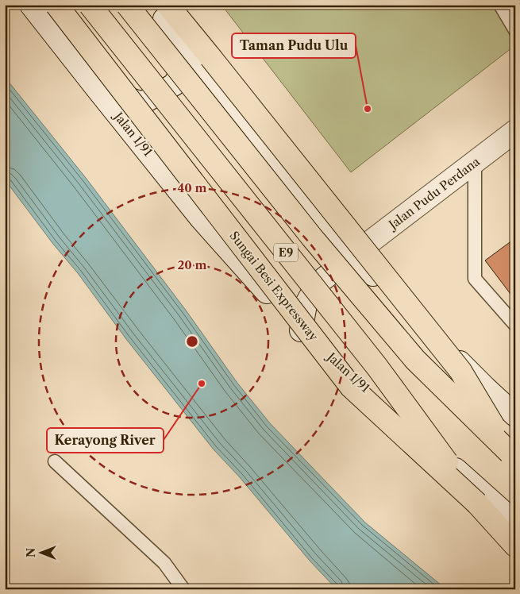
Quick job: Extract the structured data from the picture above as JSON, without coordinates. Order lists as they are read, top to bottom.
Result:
{
  "streets": {
    "highway": ["E9", "Sungai Besi Expressway"],
    "street": ["Jalan 1/91", "Jalan Pudu Perdana"]
  },
  "crossings": [
    ["Jalan 1/91", "Jalan Pudu Perdana"],
    ["E9", "Sungai Besi Expressway"]
  ],
  "places": ["Taman Pudu Ulu", "Kerayong River"],
  "north": "left",
  "rings": ["40 m", "20 m"]
}
